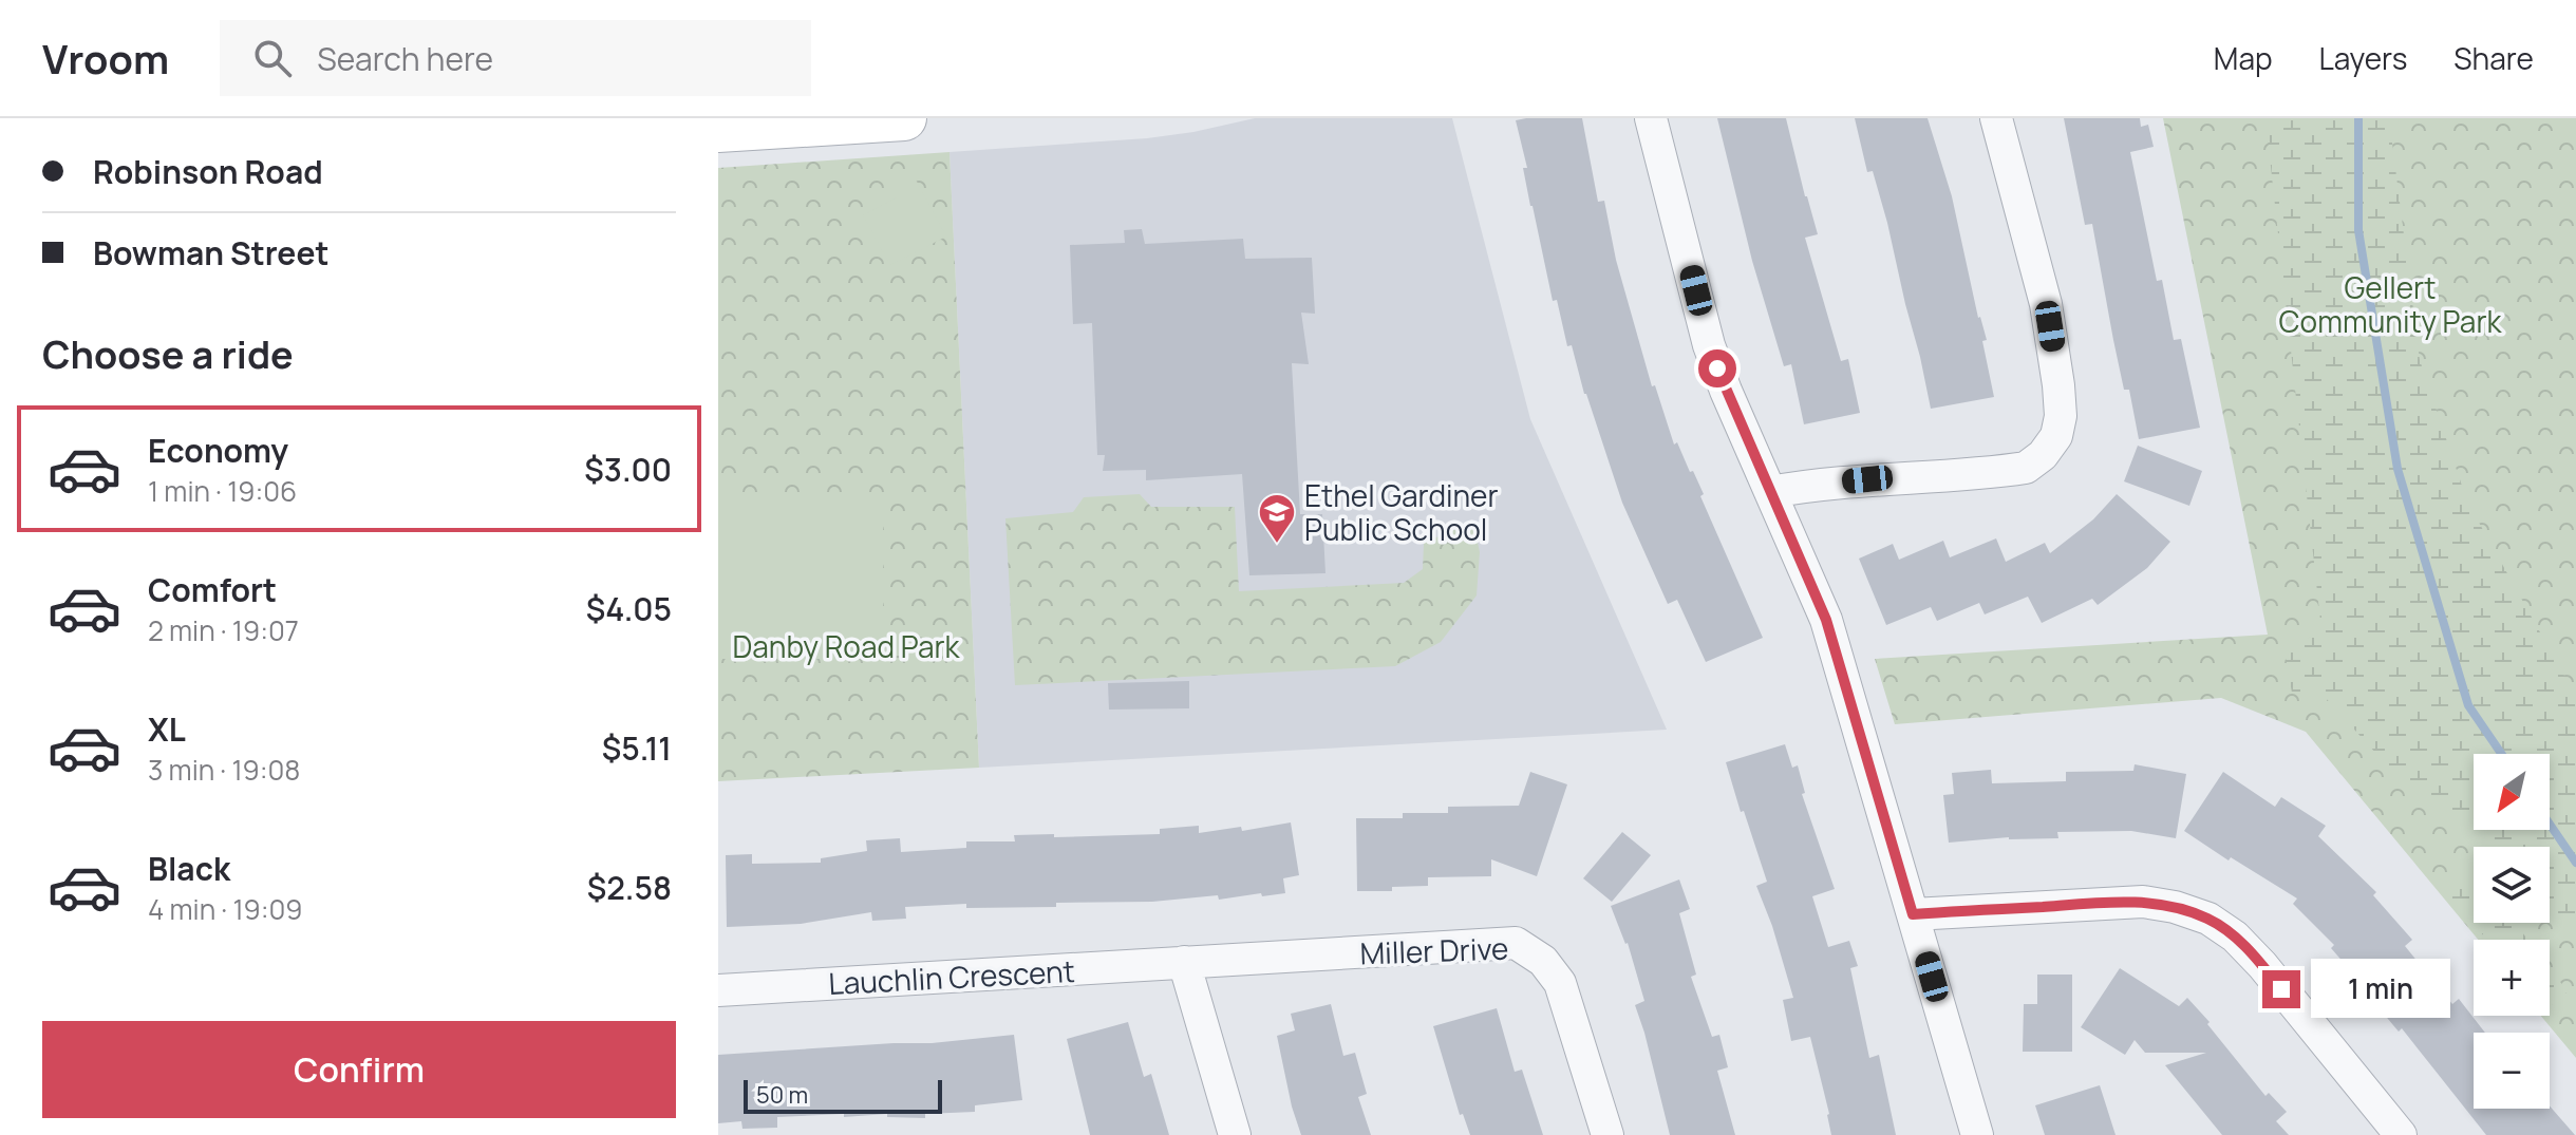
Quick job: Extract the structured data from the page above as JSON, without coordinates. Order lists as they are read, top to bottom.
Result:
{
  "streets": {
    "street": ["Miller Drive", "Lauchlin Crescent"]
  },
  "crossings": [
    ["Miller Drive", "Lauchlin Crescent"]
  ],
  "parks": ["Gellert Community Park", "Danby Road Park"],
  "places": {
    "school or university": ["Ethel Gardiner Public School"]
  },
  "scale_bar": "50 m",
  "north": "bottom left",
  "page": {
    "header": "Vroom",
    "search": "Search here",
    "nav": ["Map", "Layers", "Share"],
    "banner": ["Robinson Road", "Bowman Street"],
    "heading": "Choose a ride",
    "list": [
      {
        "name": "Economy",
        "note": "1 min · 19:06",
        "value": "$3.00"
      },
      {
        "name": "Comfort",
        "note": "2 min · 19:07",
        "value": "$4.05"
      },
      {
        "name": "XL",
        "note": "3 min · 19:08",
        "value": "$5.11"
      },
      {
        "name": "Black",
        "note": "4 min · 19:09",
        "value": "$2.58"
      }
    ],
    "map_buttons": ["+", "−"],
    "bubble": "1 min",
    "buttons": "Confirm",
    "scale": "50 m"
  }
}
